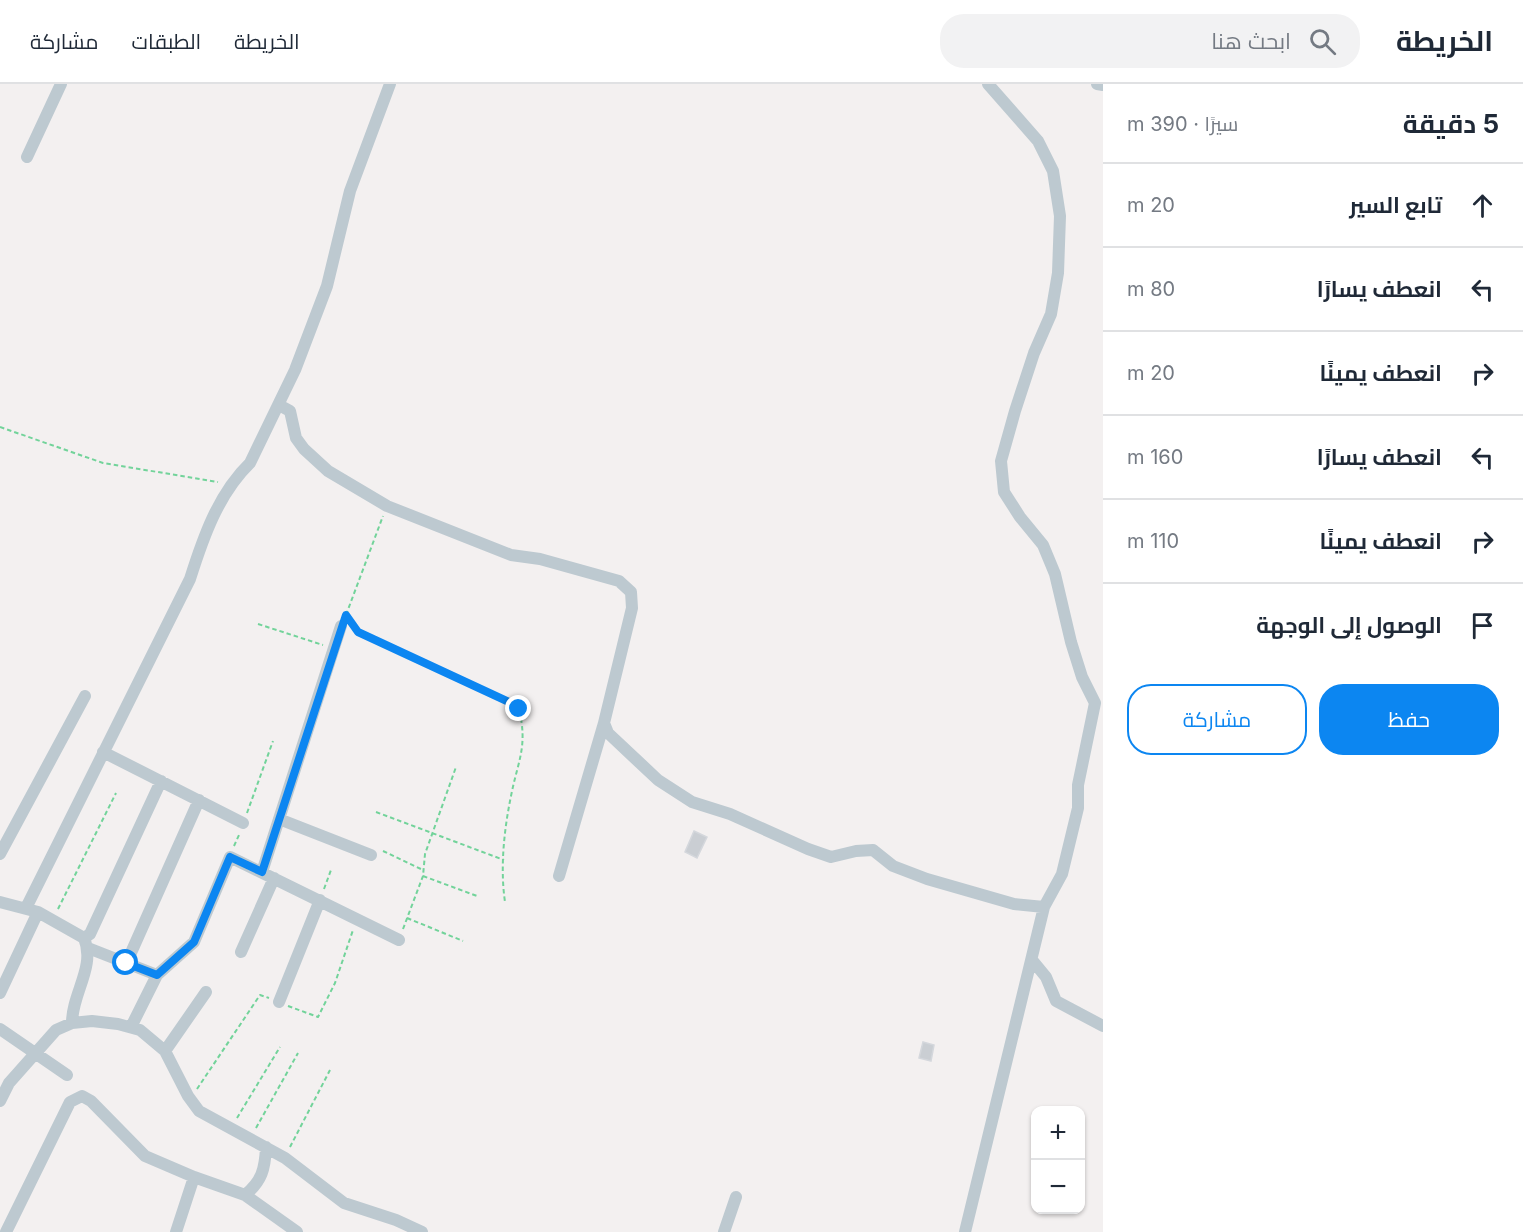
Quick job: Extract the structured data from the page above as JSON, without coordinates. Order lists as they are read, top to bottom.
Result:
{
  "page": {
    "header": "الخريطة",
    "search": "ابحث هنا",
    "nav": ["الخريطة", "الطبقات", "مشاركة"],
    "heading": ["5 دقيقة", "سيرًا · 390 m"],
    "list": [
      ["تابع السير", "20 m"],
      ["انعطف يسارًا", "80 m"],
      ["انعطف يمينًا", "20 m"],
      ["انعطف يسارًا", "160 m"],
      ["انعطف يمينًا", "110 m"],
      "الوصول إلى الوجهة"
    ],
    "buttons": ["حفظ", "مشاركة"],
    "map_buttons": ["+", "−"]
  }
}
